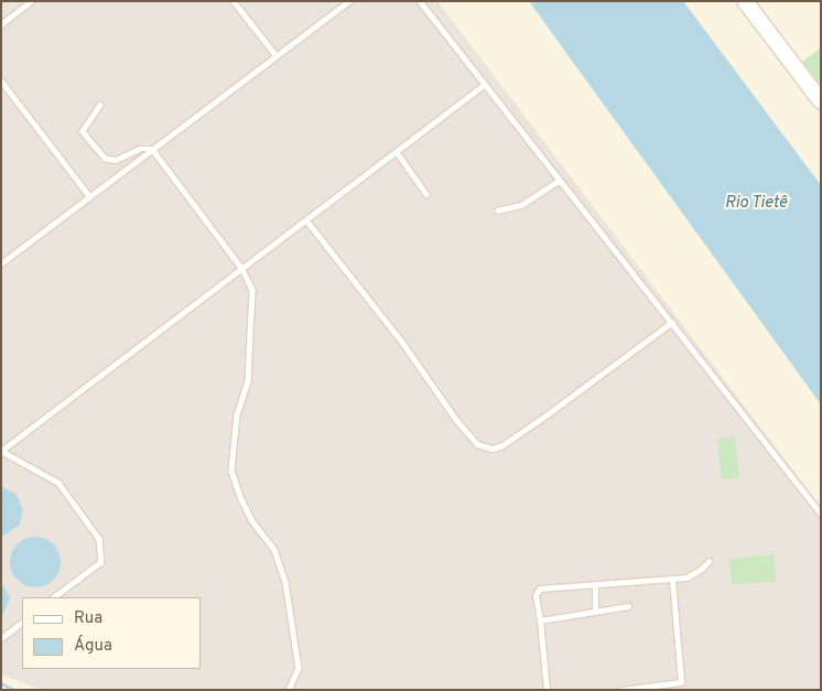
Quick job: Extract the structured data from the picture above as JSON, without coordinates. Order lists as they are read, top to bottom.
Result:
{
  "water": ["Rio Tietê"],
  "legend": ["Rua", "Água"]
}
